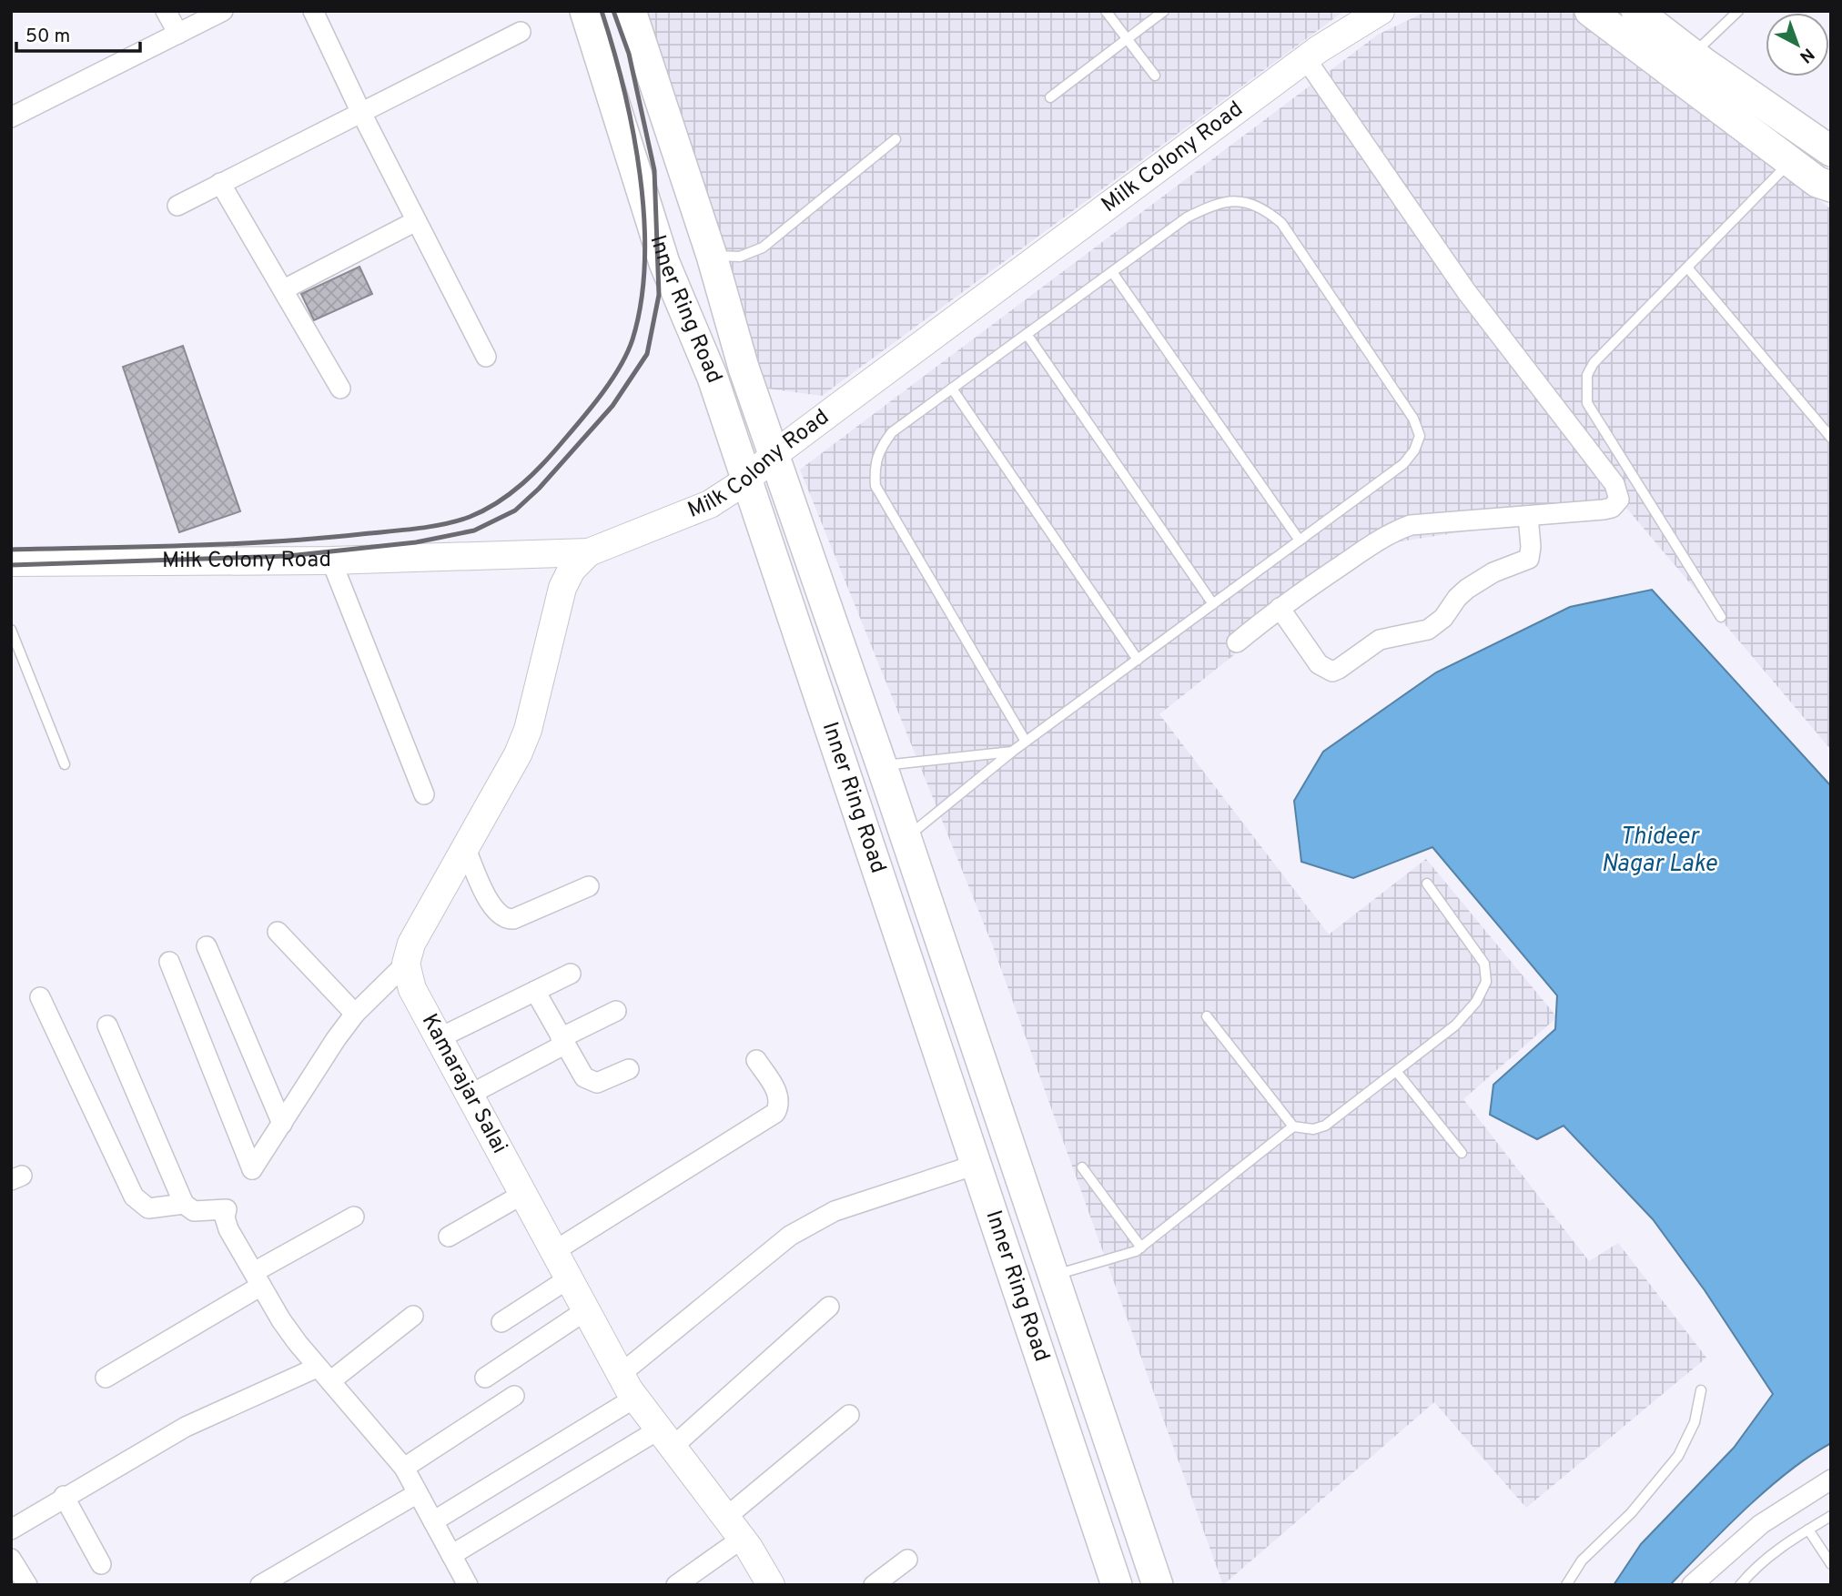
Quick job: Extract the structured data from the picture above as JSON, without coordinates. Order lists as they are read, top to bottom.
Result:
{
  "streets": {
    "main road": ["Milk Colony Road", "Inner Ring Road", "Kamarajar Salai"]
  },
  "crossings": [
    ["Milk Colony Road", "Inner Ring Road"]
  ],
  "water": ["Thideer Nagar Lake"],
  "scale_bar": "50 m",
  "north": "bottom right"
}
